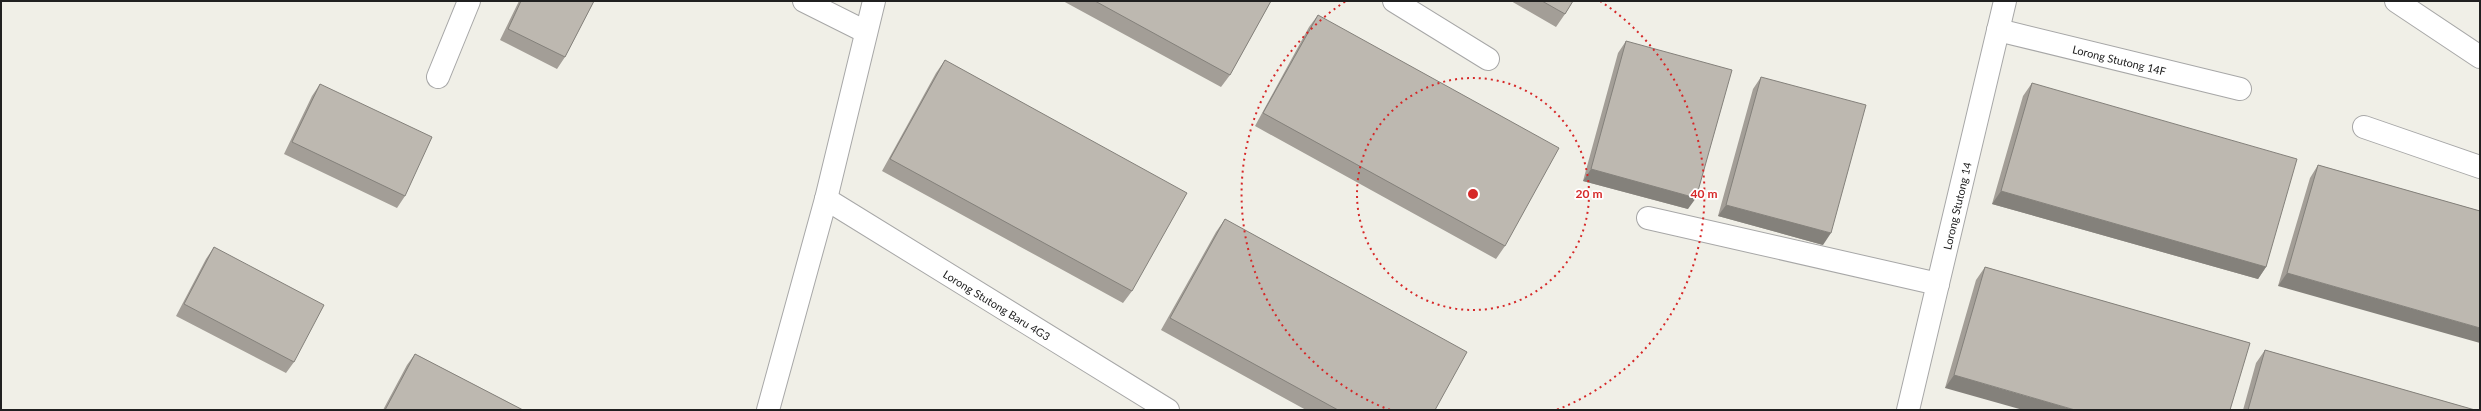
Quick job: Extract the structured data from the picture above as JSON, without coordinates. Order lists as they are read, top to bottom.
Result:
{
  "streets": {
    "street": ["Lorong Stutong 14F", "Lorong Stutong 14", "Lorong Stutong Baru 4G3"]
  },
  "crossings": [
    ["Lorong Stutong 14F", "Lorong Stutong 14"]
  ],
  "rings": ["20 m", "40 m"]
}
